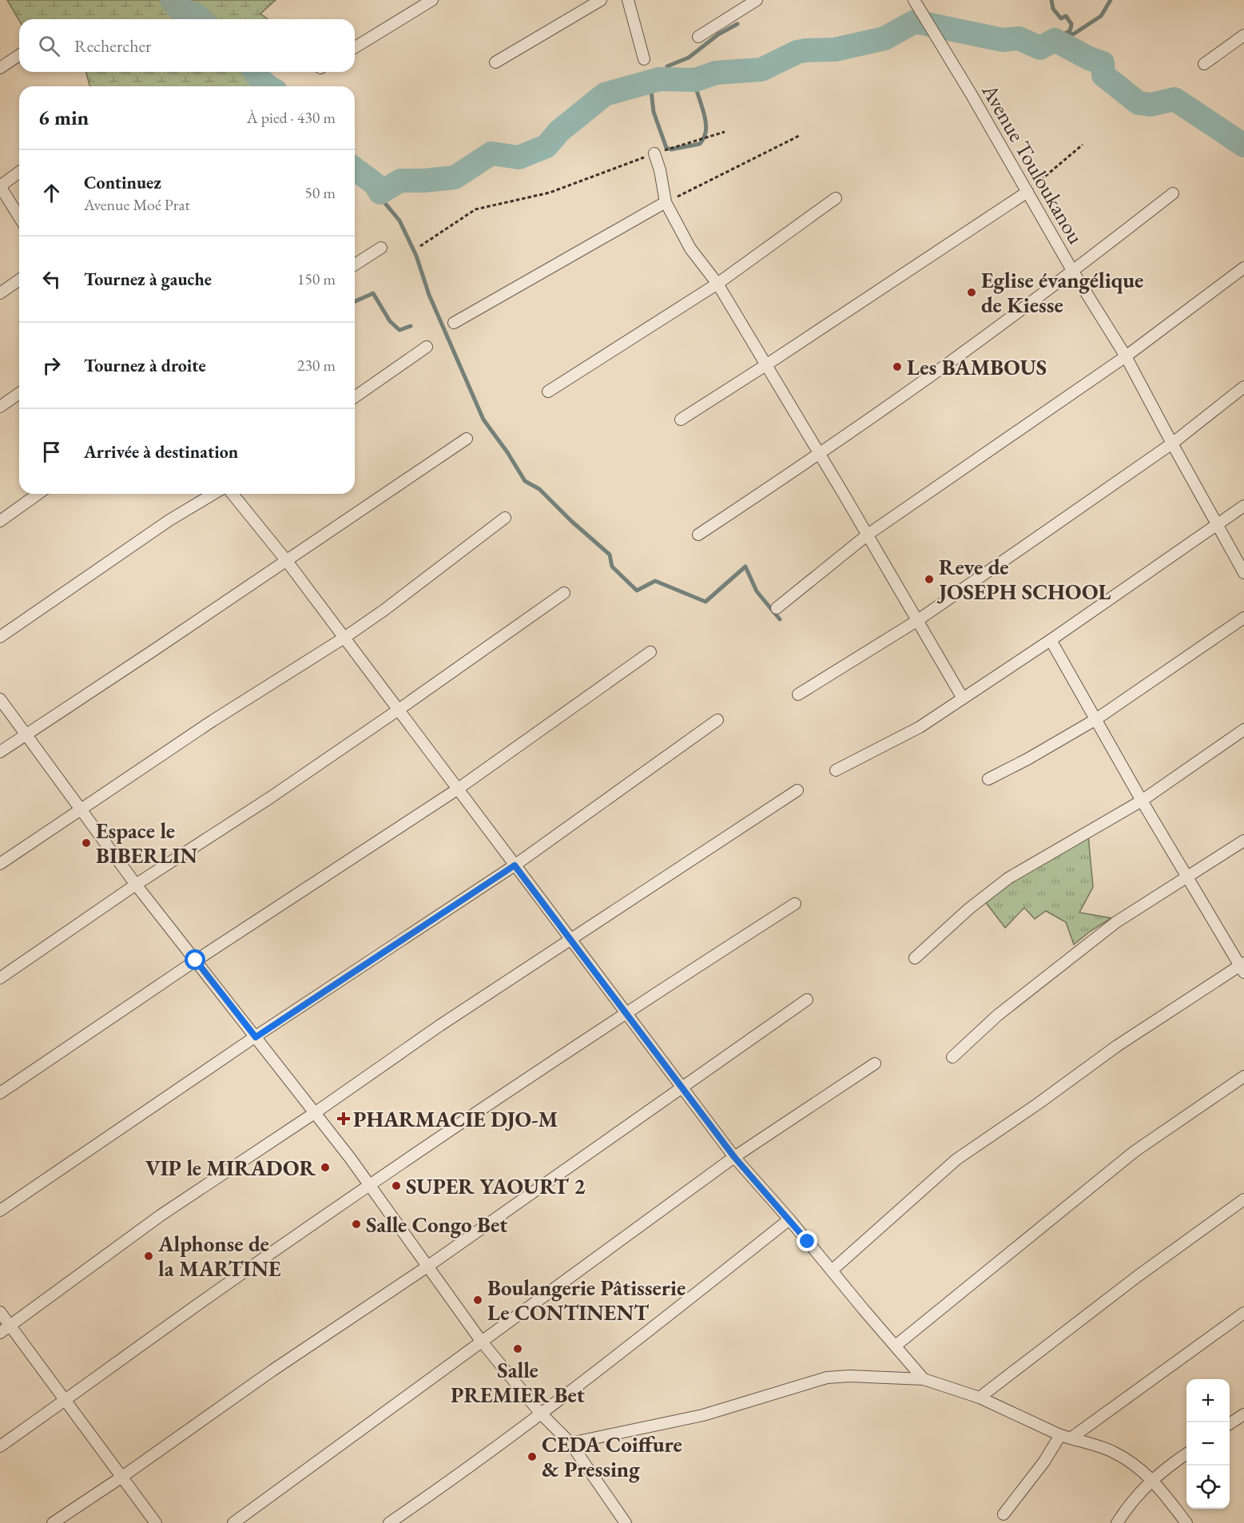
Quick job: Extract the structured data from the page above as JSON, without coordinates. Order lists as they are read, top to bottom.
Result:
{
  "streets": {
    "street": ["Avenue Touloukanou"]
  },
  "places": {
    "other": [
      "Eglise évangélique de Kiesse",
      "Les BAMBOUS",
      "Reve de JOSEPH SCHOOL",
      "Espace le BIBERLIN",
      "VIP le MIRADOR",
      "SUPER YAOURT 2",
      "Salle Congo Bet",
      "Alphonse de la MARTINE",
      "Boulangerie Pâtisserie Le CONTINENT",
      "Salle PREMIER Bet",
      "CEDA Coiffure & Pressing"
    ],
    "health": ["PHARMACIE DJO-M"]
  },
  "page": {
    "search": "Rechercher",
    "heading": ["6 min", "À pied · 430 m"],
    "list": [
      ["Continuez", "Avenue Moé Prat", "50 m"],
      ["Tournez à gauche", "150 m"],
      ["Tournez à droite", "230 m"],
      "Arrivée à destination"
    ],
    "map_buttons": ["+", "−"]
  }
}
